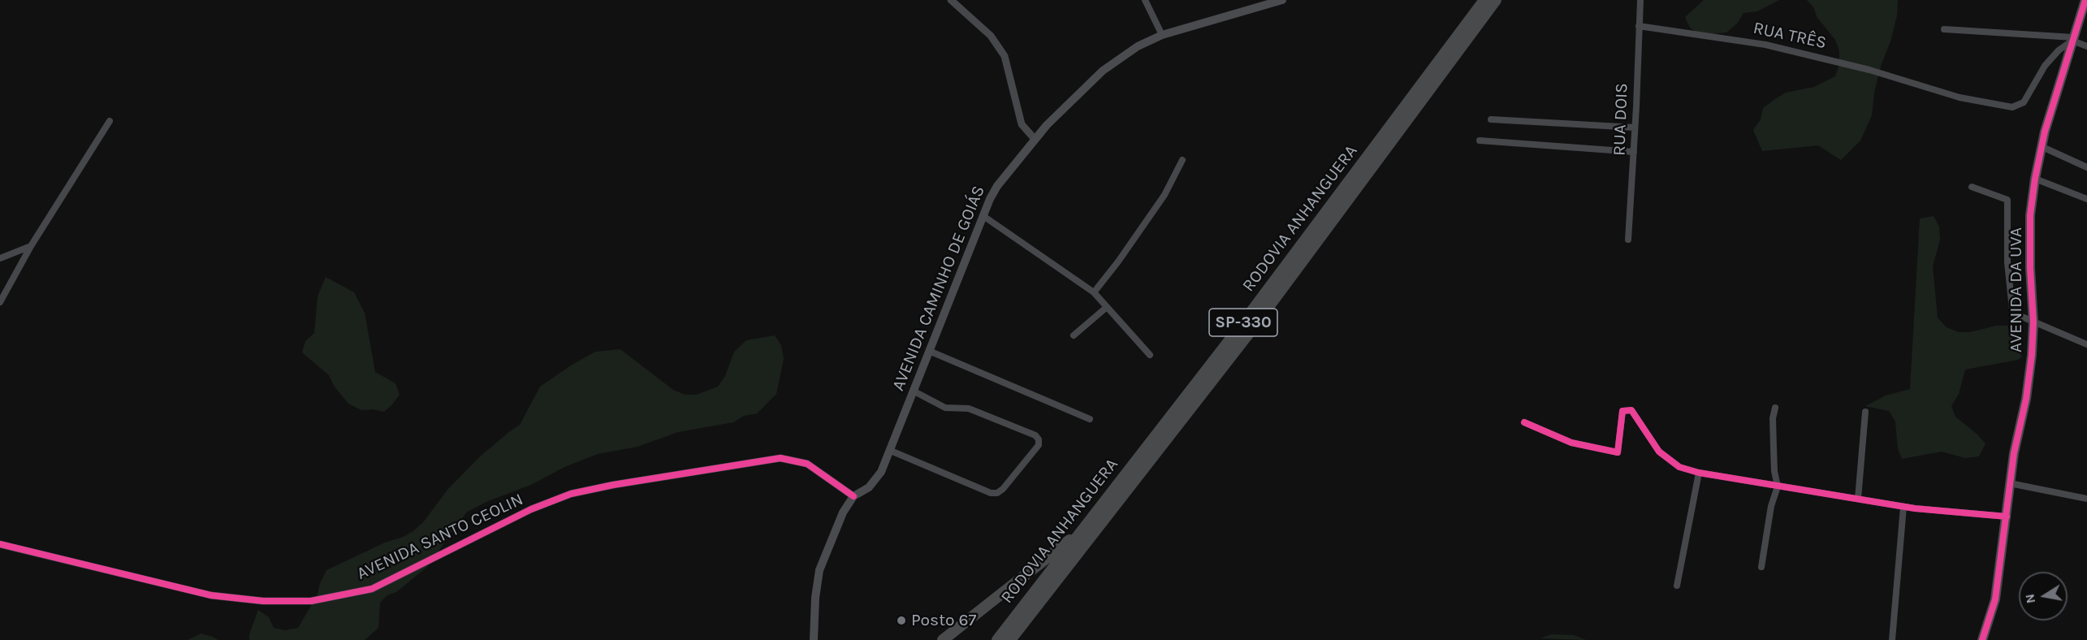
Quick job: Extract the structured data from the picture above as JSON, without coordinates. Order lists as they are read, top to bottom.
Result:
{
  "streets": {
    "highway": ["RODOVIA ANHANGUERA", "SP-330"],
    "main road": ["AVENIDA CAMINHO DE GOIÁS", "AVENIDA DA UVA"],
    "street": ["RUA TRÊS", "RUA DOIS", "AVENIDA SANTO CEOLIN"]
  },
  "crossings": [
    ["RUA TRÊS", "RUA DOIS"],
    ["RUA TRÊS", "AVENIDA DA UVA"],
    ["AVENIDA CAMINHO DE GOIÁS", "AVENIDA SANTO CEOLIN"]
  ],
  "places": ["Posto 67"],
  "north": "left"
}
